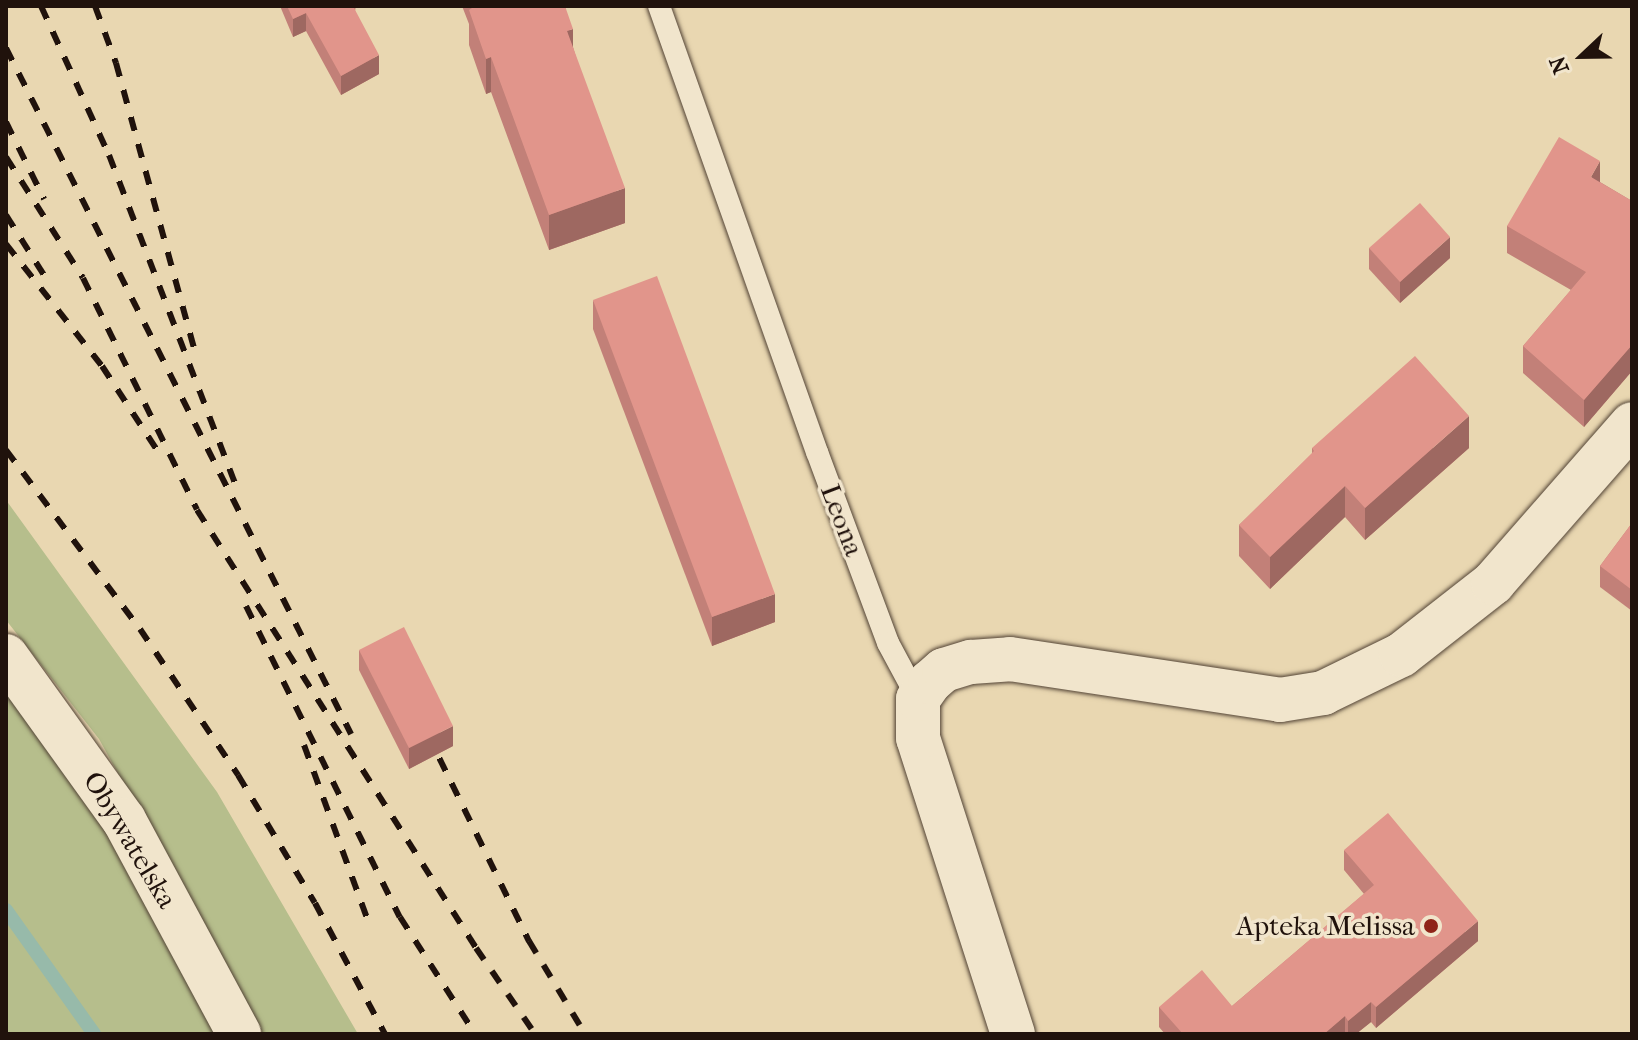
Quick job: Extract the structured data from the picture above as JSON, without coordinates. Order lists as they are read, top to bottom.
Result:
{
  "streets": {
    "street": ["Leona", "Obywatelska"]
  },
  "places": ["Apteka Melissa"],
  "north": "left"
}
